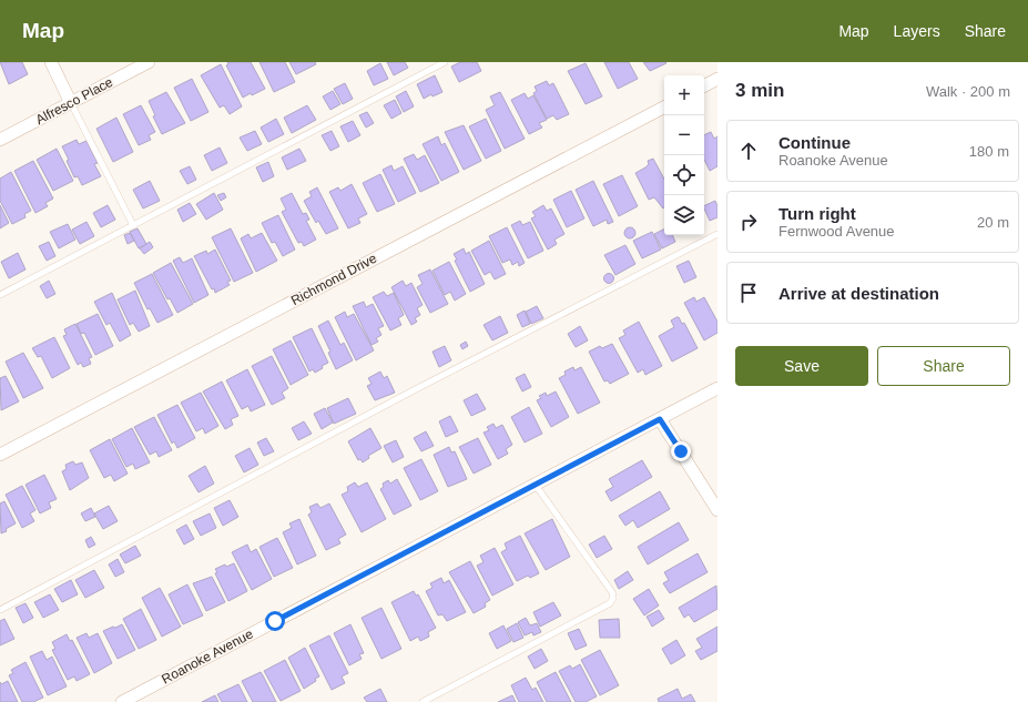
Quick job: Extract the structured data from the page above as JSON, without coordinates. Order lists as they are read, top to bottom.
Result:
{
  "streets": {
    "street": ["Alfresco Place", "Richmond Drive", "Roanoke Avenue"]
  },
  "page": {
    "header": "Map",
    "nav": ["Map", "Layers", "Share"],
    "heading": ["3 min", "Walk · 200 m"],
    "map_buttons": ["+", "−"],
    "list": [
      ["Continue", "Roanoke Avenue", "180 m"],
      ["Turn right", "Fernwood Avenue", "20 m"],
      "Arrive at destination"
    ],
    "buttons": ["Save", "Share"]
  }
}
